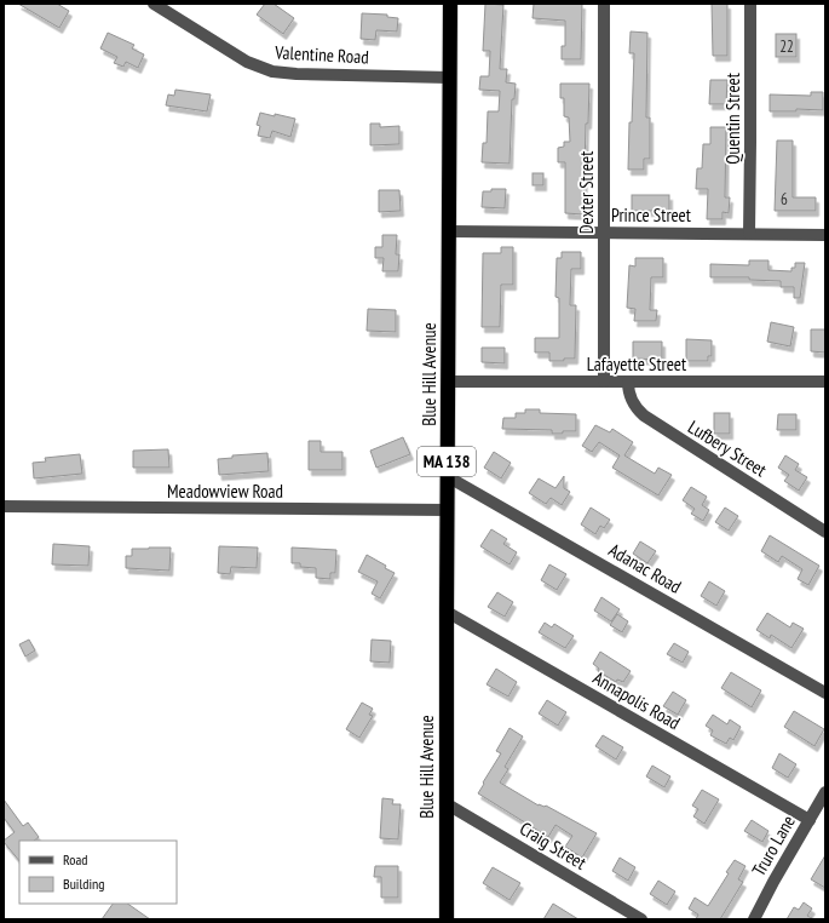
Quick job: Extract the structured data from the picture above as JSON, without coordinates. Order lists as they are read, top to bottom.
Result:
{
  "streets": {
    "highway": ["Blue Hill Avenue", "MA 138"],
    "street": [
      "Valentine Road",
      "Quentin Street",
      "Dexter Street",
      "Prince Street",
      "Lafayette Street",
      "Lufbery Street",
      "Meadowview Road",
      "Adanac Road",
      "Annapolis Road",
      "Craig Street",
      "Truro Lane"
    ]
  },
  "crossings": [
    ["Valentine Road", "Blue Hill Avenue"],
    ["Quentin Street", "Prince Street"],
    ["Dexter Street", "Prince Street"],
    ["Dexter Street", "Lafayette Street"],
    ["Prince Street", "Blue Hill Avenue"],
    ["Lafayette Street", "Blue Hill Avenue"],
    ["Lafayette Street", "Lufbery Street"],
    ["Blue Hill Avenue", "Meadowview Road"],
    ["Blue Hill Avenue", "Adanac Road"],
    ["Blue Hill Avenue", "Annapolis Road"],
    ["Blue Hill Avenue", "Craig Street"],
    ["Annapolis Road", "Truro Lane"]
  ],
  "house_numbers": ["22", "6"],
  "legend": ["Road", "Building"]
}
